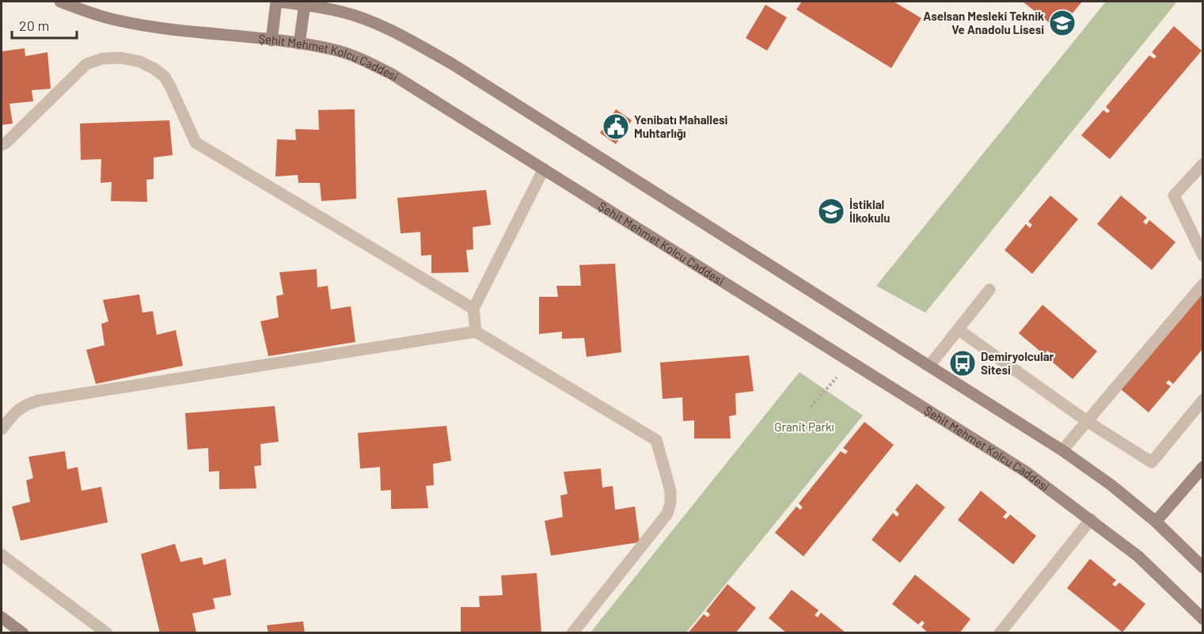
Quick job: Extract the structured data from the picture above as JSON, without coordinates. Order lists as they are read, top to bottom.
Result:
{
  "streets": {
    "street": ["Şehit Mehmet Kolcu Caddesi"]
  },
  "parks": ["Granit Parkı"],
  "places": {
    "school or university": ["Aselsan Mesleki Teknik Ve Anadolu Lisesi", "İstiklal İlkokulu"],
    "public building": ["Yenibatı Mahallesi Muhtarlığı"],
    "bus stop": ["Demiryolcular Sitesi"]
  },
  "scale_bar": "20 m"
}
